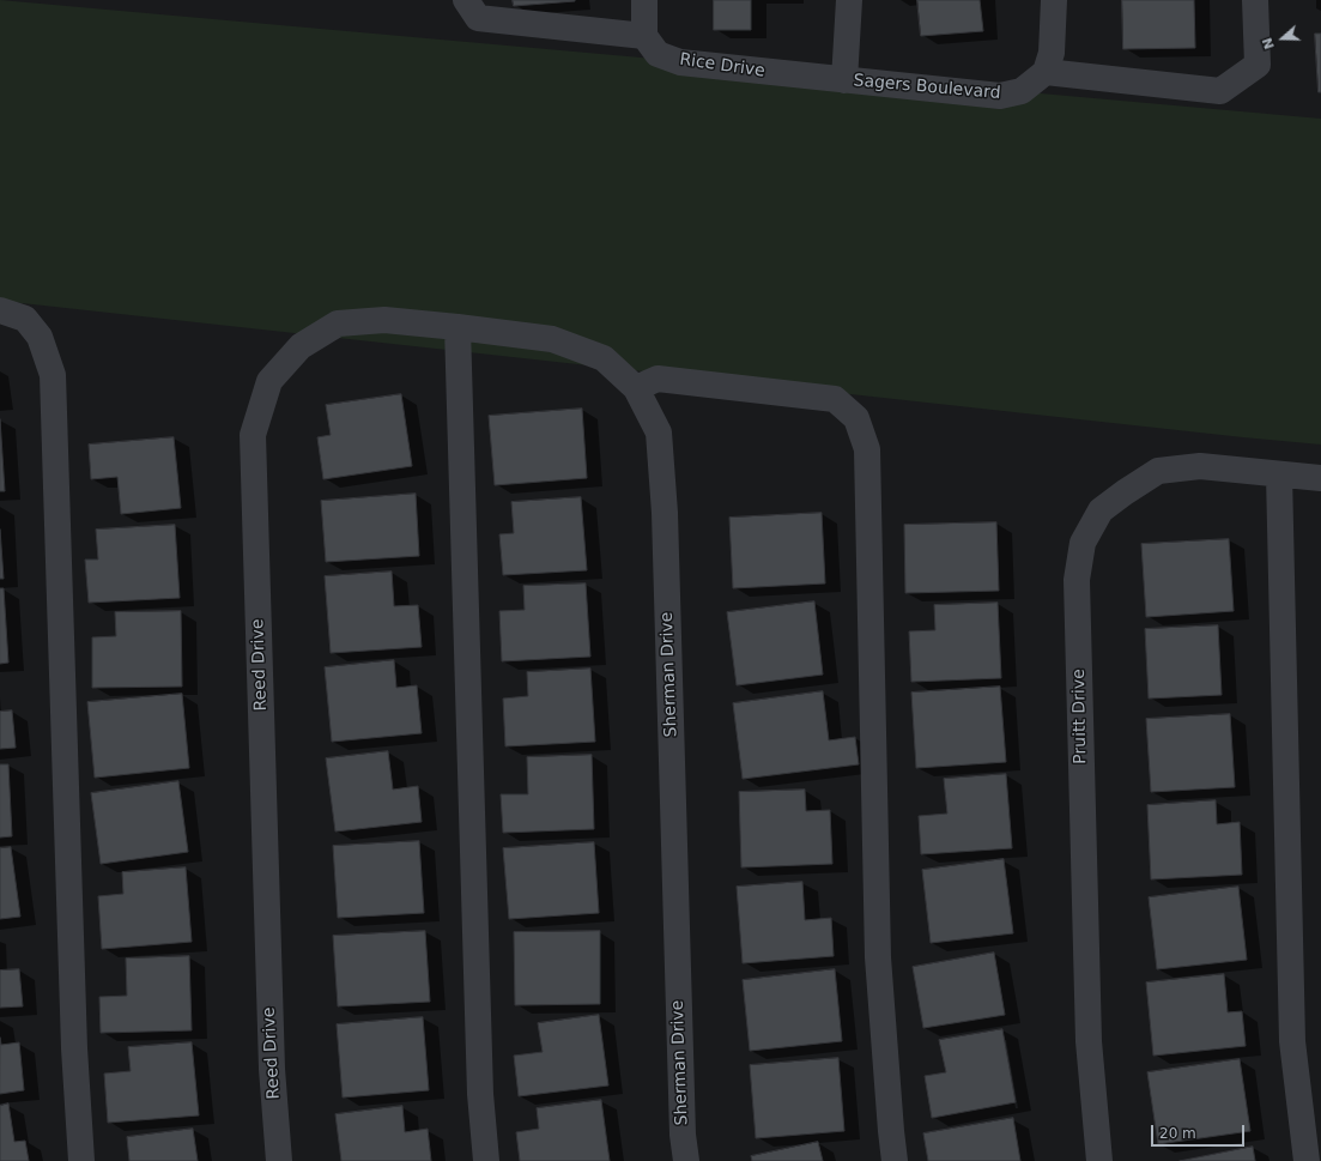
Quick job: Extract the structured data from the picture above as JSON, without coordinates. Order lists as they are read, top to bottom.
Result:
{
  "streets": {
    "street": [
      "Rice Drive",
      "Sagers Boulevard",
      "Reed Drive",
      "Sherman Drive",
      "Pruitt Drive"
    ]
  },
  "crossings": [
    ["Rice Drive", "Sagers Boulevard"],
    ["Reed Drive", "Sherman Drive"]
  ],
  "scale_bar": "20 m",
  "north": "left"
}
